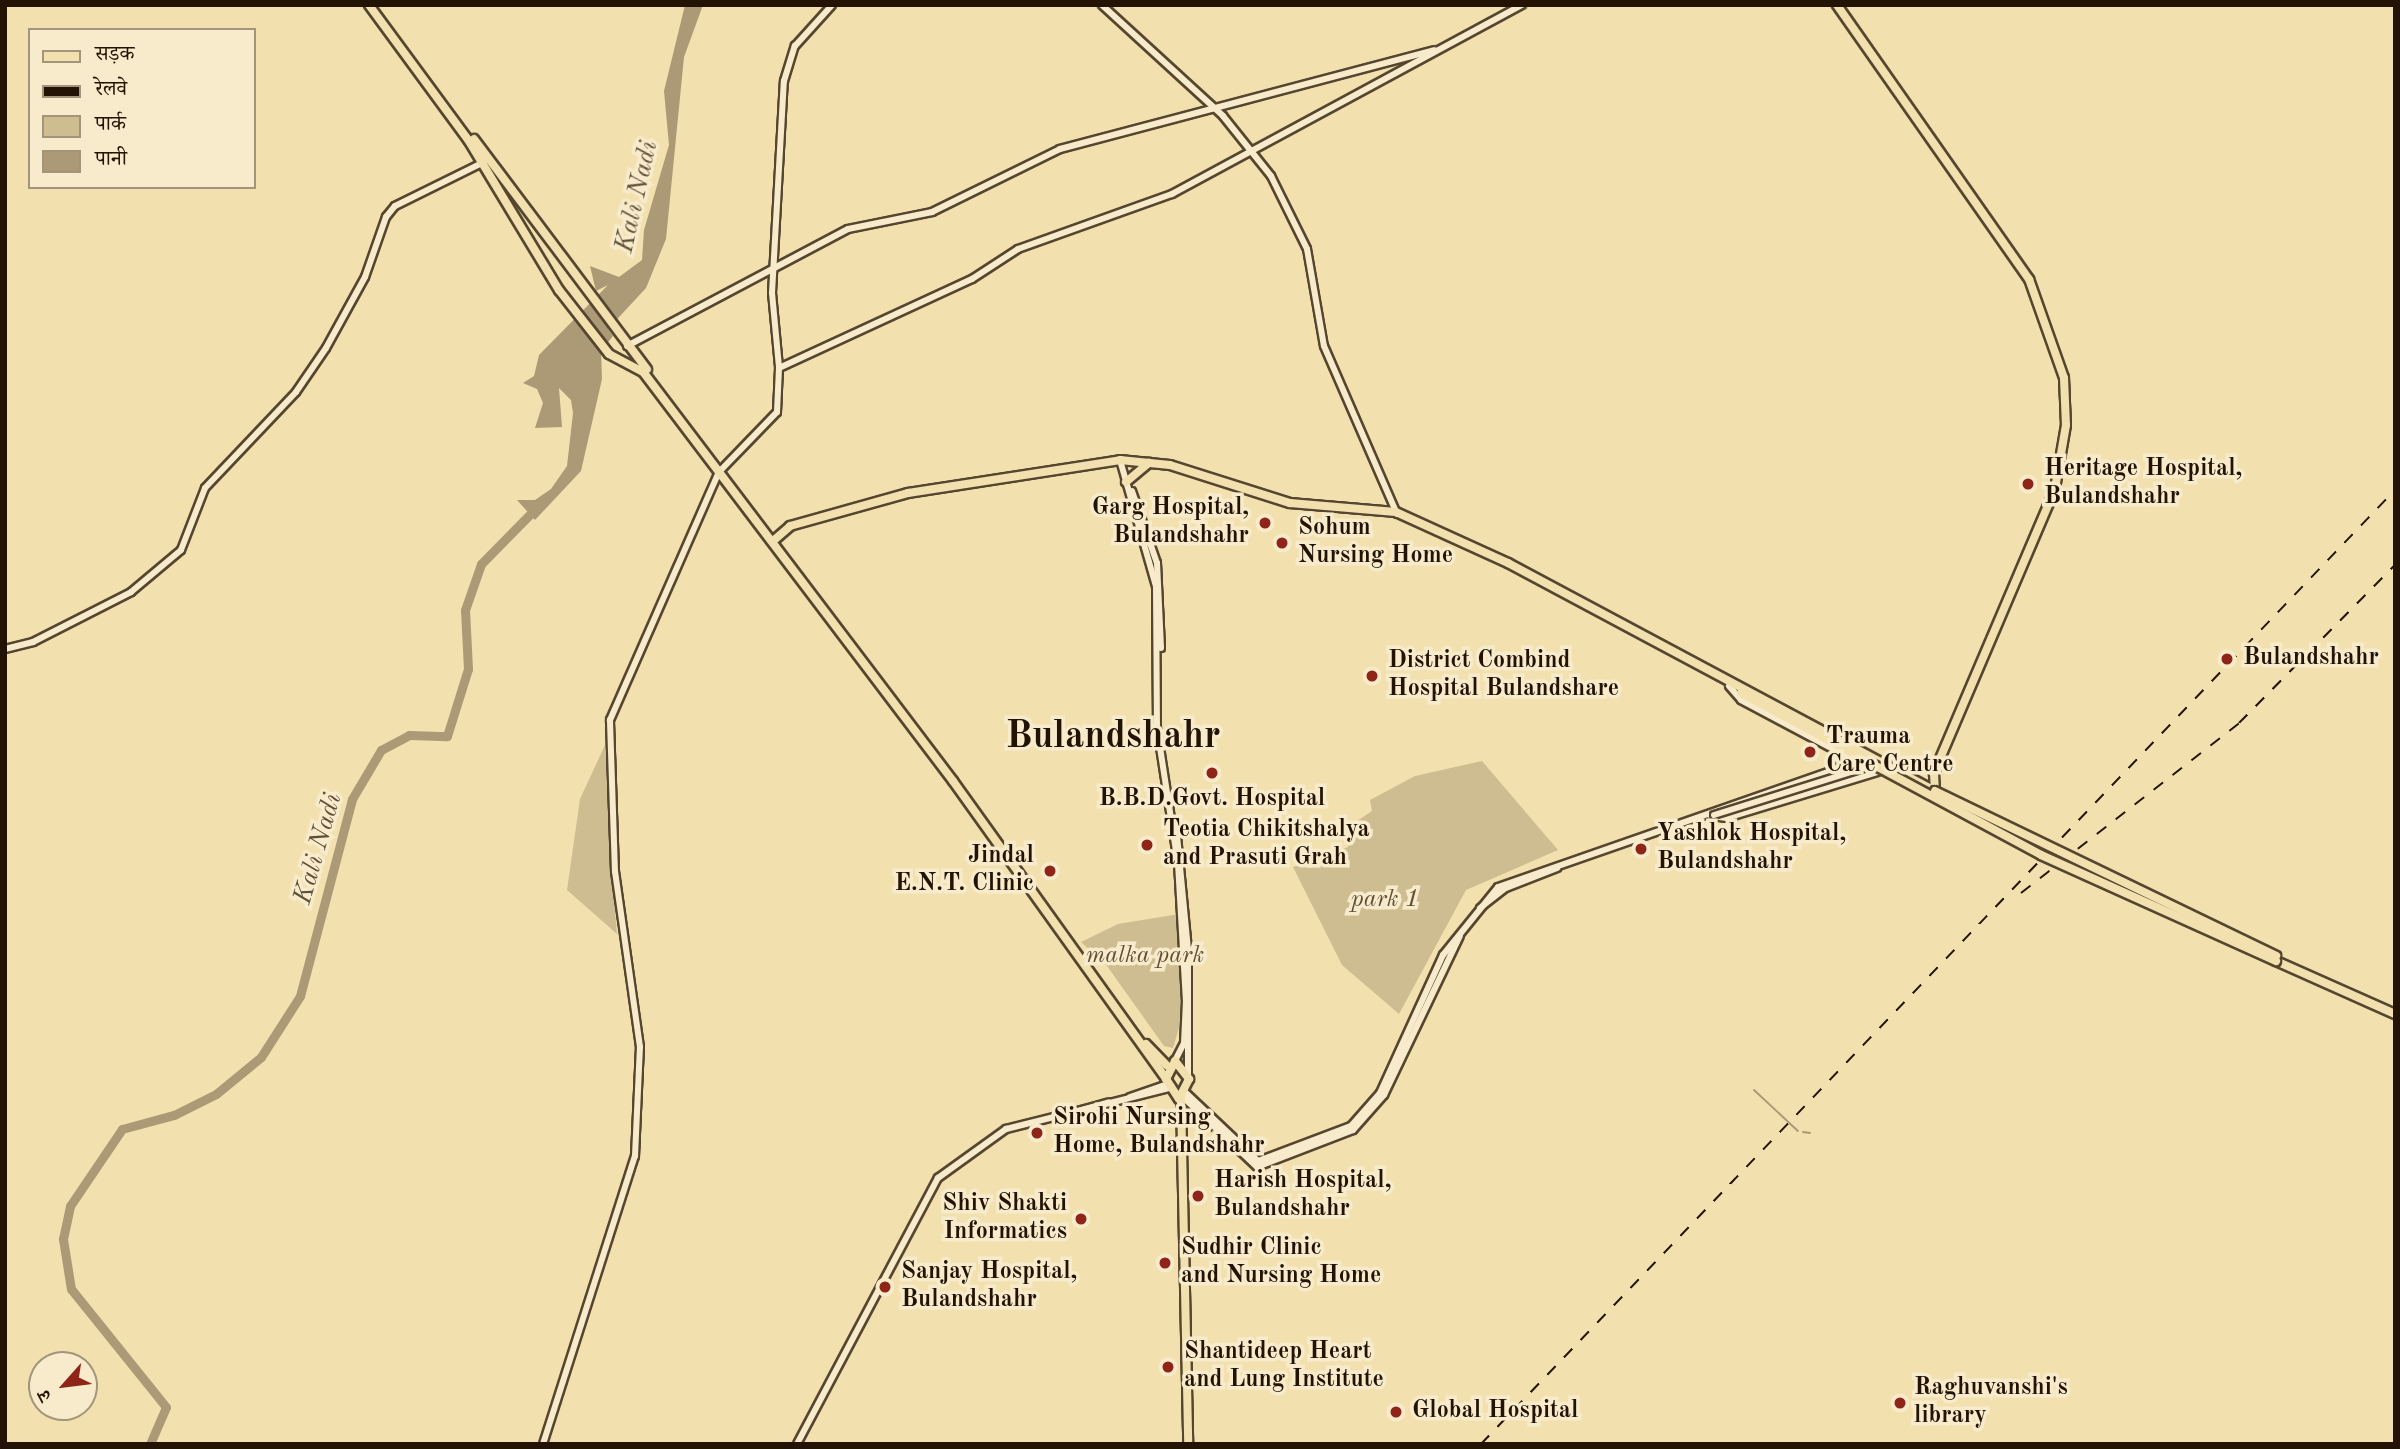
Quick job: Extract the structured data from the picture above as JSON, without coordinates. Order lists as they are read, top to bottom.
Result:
{
  "districts": ["Bulandshahr"],
  "water": ["Kali Nadi"],
  "parks": ["park 1", "malka park"],
  "places": [
    "Heritage Hospital, Bulandshahr",
    "Garg Hospital, Bulandshahr",
    "Sohum Nursing Home",
    "Bulandshahr",
    "District Combind Hospital Bulandshare",
    "Trauma Care Centre",
    "B.B.D.Govt. Hospital",
    "Teotia Chikitshalya and Prasuti Grah",
    "Yashlok Hospital, Bulandshahr",
    "Jindal E.N.T. Clinic",
    "Sirohi Nursing Home, Bulandshahr",
    "Harish Hospital, Bulandshahr",
    "Shiv Shakti Informatics",
    "Sudhir Clinic and Nursing Home",
    "Sanjay Hospital, Bulandshahr",
    "Shantideep Heart and Lung Institute",
    "Raghuvanshi's library",
    "Global Hospital"
  ],
  "legend": [
    "सड़क",
    "रेलवे",
    "पार्क",
    "पानी"
  ],
  "north": "bottom left"
}
